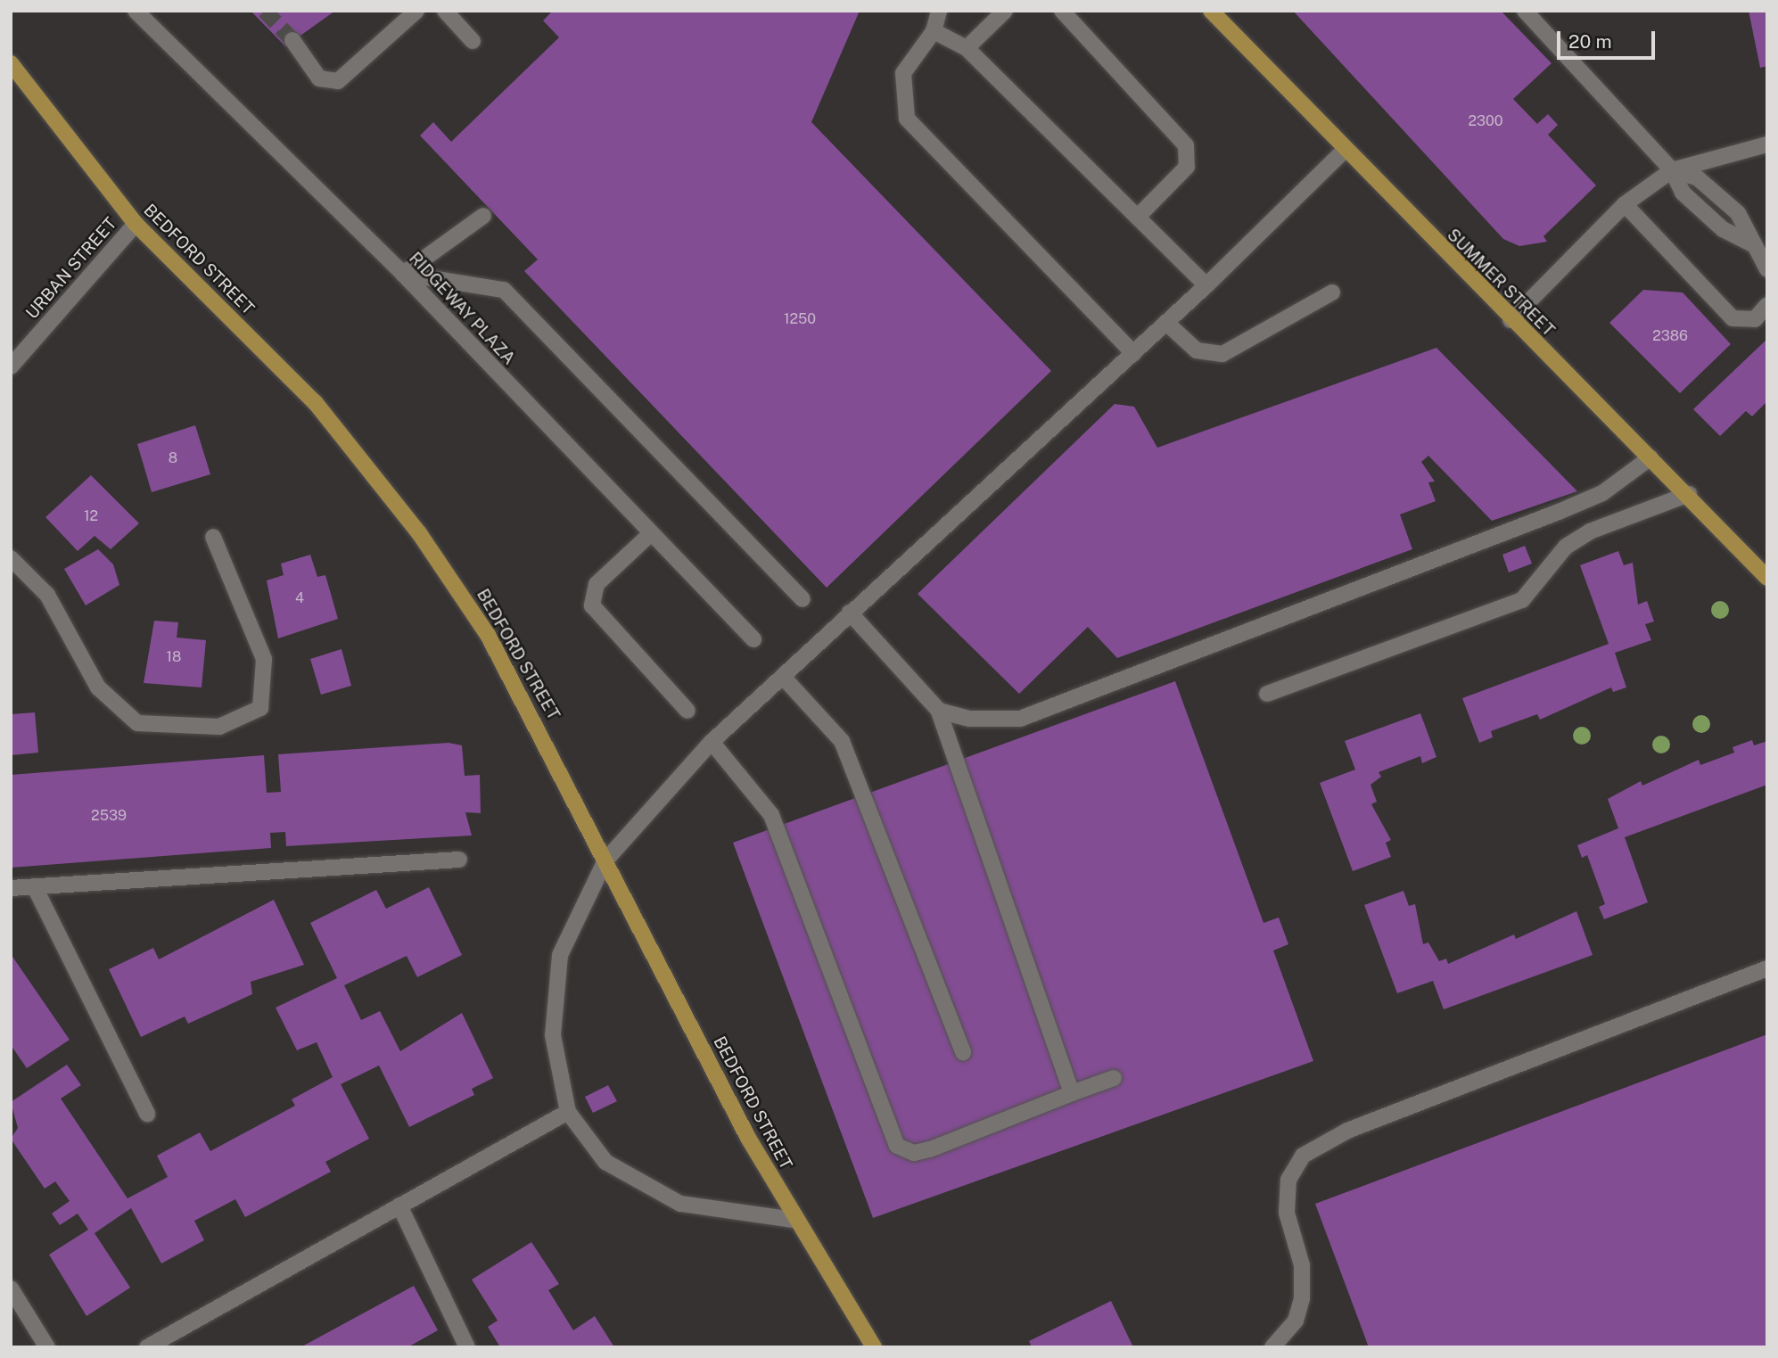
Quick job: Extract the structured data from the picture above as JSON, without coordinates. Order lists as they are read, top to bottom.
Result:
{
  "streets": {
    "main road": ["BEDFORD STREET", "SUMMER STREET"],
    "street": ["URBAN STREET", "RIDGEWAY PLAZA"]
  },
  "crossings": [
    ["BEDFORD STREET", "URBAN STREET"]
  ],
  "house_numbers": [
    "2300",
    "1250",
    "2386",
    "8",
    "12",
    "4",
    "18",
    "2539"
  ],
  "scale_bar": "20 m"
}
